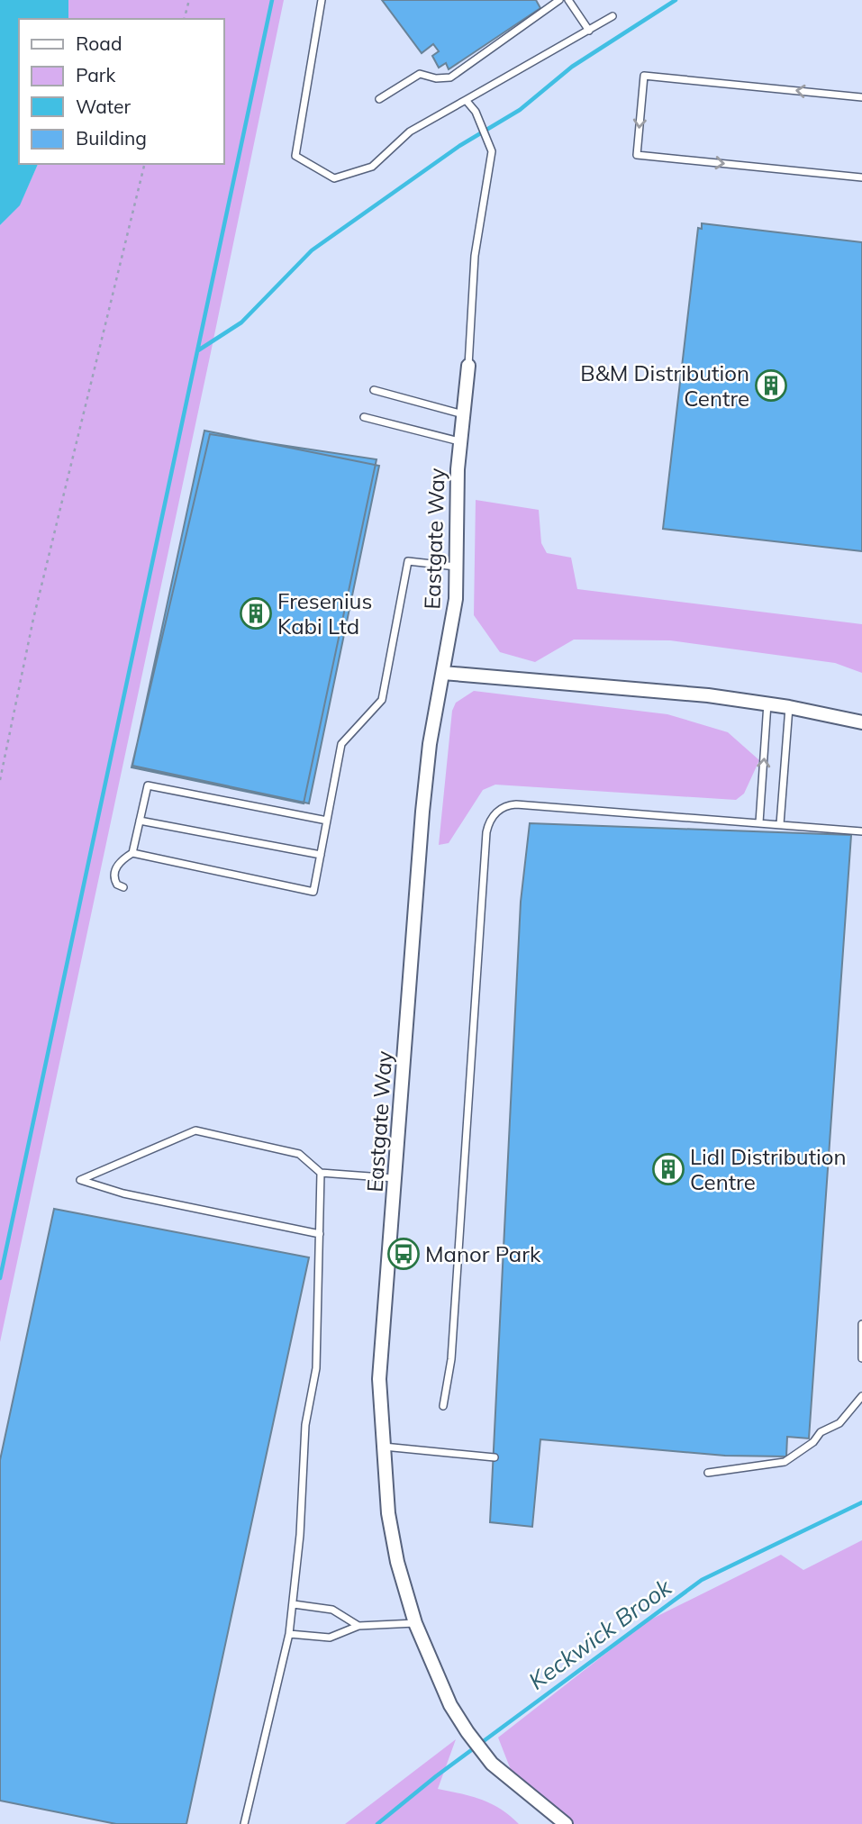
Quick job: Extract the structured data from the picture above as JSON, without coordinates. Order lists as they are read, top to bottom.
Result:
{
  "streets": {
    "street": ["Eastgate Way"]
  },
  "water": ["Keckwick Brook"],
  "places": {
    "building": ["B&M Distribution Centre", "Fresenius Kabi Ltd", "Lidl Distribution Centre"],
    "bus stop": ["Manor Park"]
  },
  "legend": [
    "Road",
    "Park",
    "Water",
    "Building"
  ]
}
